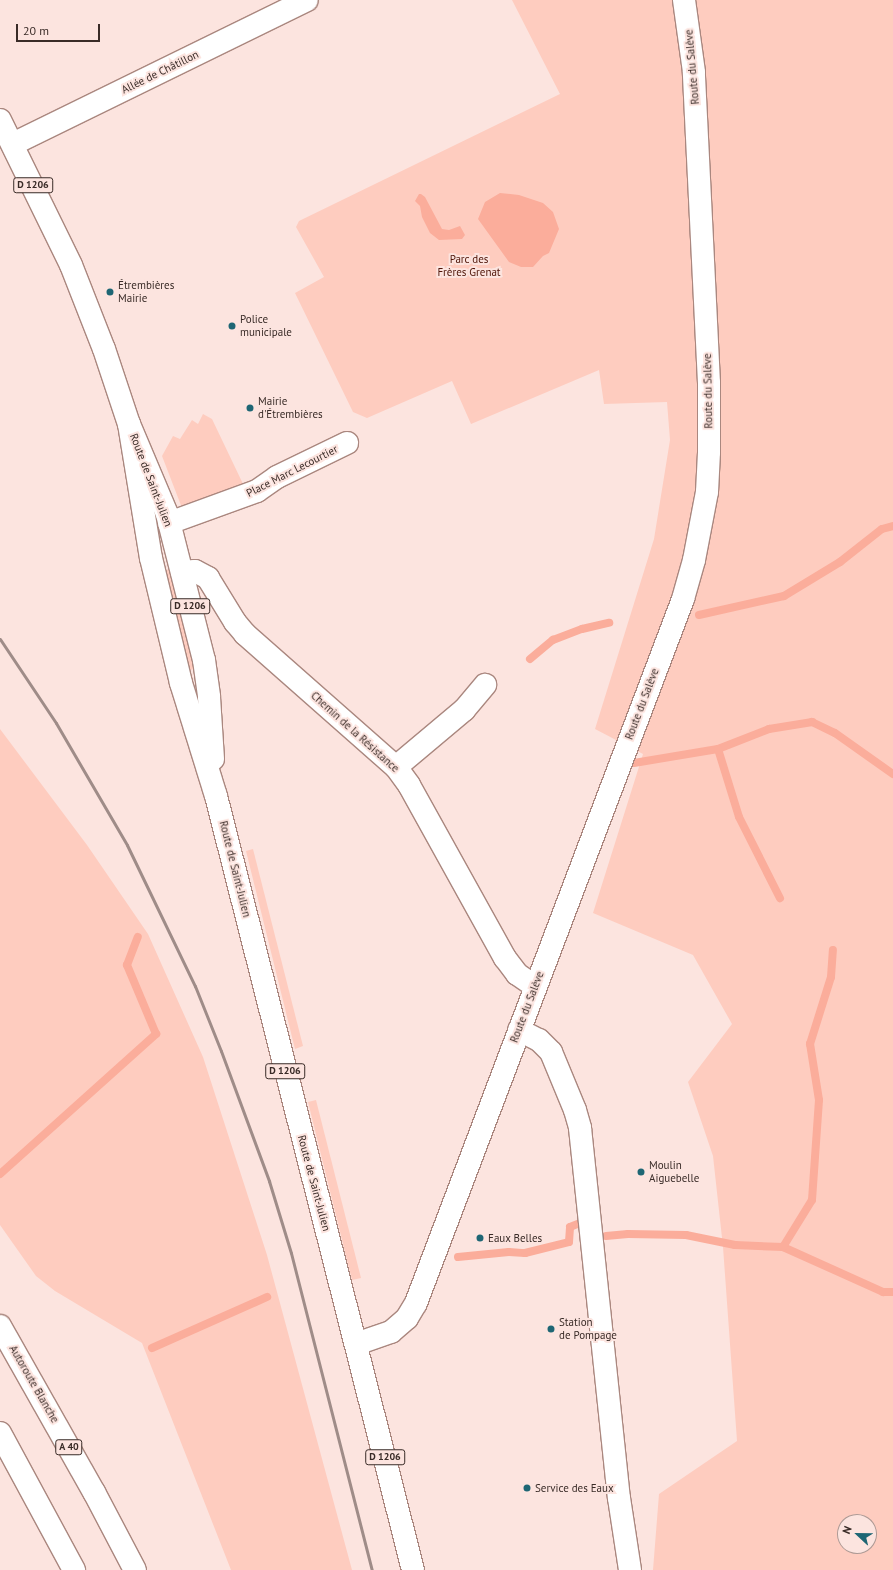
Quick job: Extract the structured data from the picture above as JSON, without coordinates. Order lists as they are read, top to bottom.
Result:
{
  "streets": {
    "main road": [
      "Route du Salève",
      "Allée de Châtillon",
      "D 1206",
      "Place Marc Lecourtier",
      "Route de Saint-Julien",
      "Chemin de la Résistance",
      "Autoroute Blanche",
      "A 40"
    ]
  },
  "crossings": [
    ["Route du Salève", "Route de Saint-Julien"],
    ["Route du Salève", "Chemin de la Résistance"],
    ["Allée de Châtillon", "Route de Saint-Julien"],
    ["Place Marc Lecourtier", "Route de Saint-Julien"],
    ["Route de Saint-Julien", "Chemin de la Résistance"]
  ],
  "parks": ["Parc des Frères Grenat"],
  "places": [
    "Étrembières Mairie",
    "Police municipale",
    "Mairie d'Étrembières",
    "Moulin Aiguebelle",
    "Eaux Belles",
    "Station de Pompage",
    "Service des Eaux"
  ],
  "scale_bar": "20 m",
  "north": "left"
}
